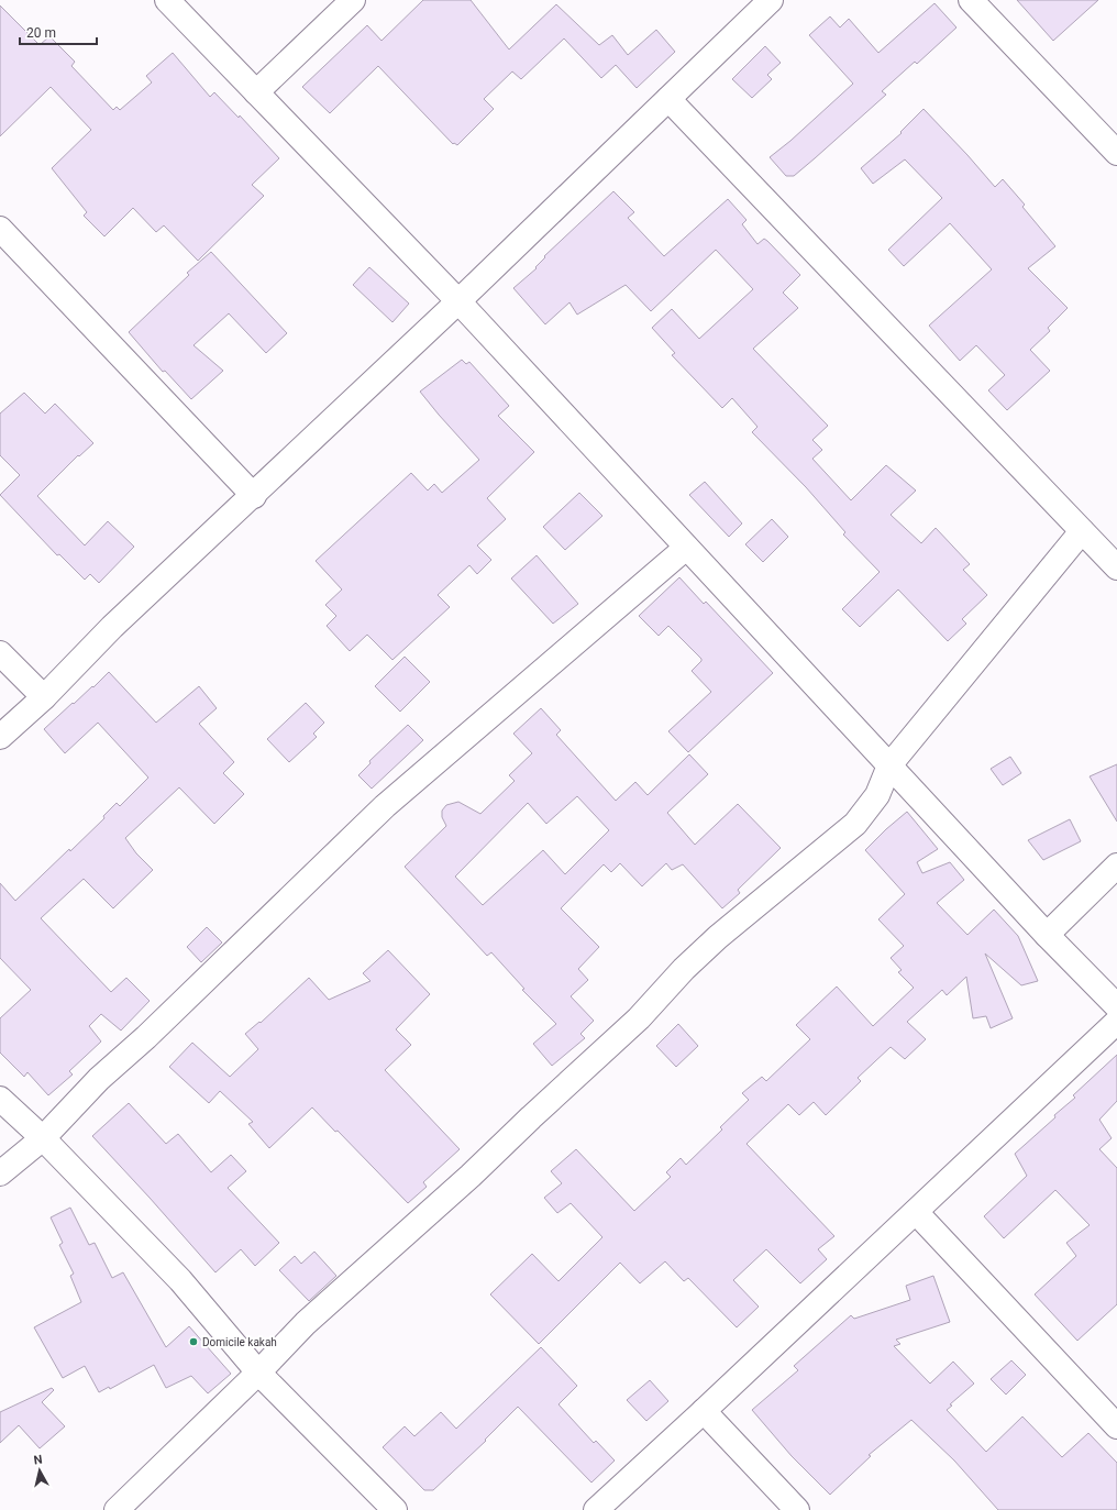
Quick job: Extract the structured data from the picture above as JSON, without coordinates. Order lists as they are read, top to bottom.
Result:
{
  "places": ["Domicile kakah"],
  "scale_bar": "20 m",
  "north": "top"
}
